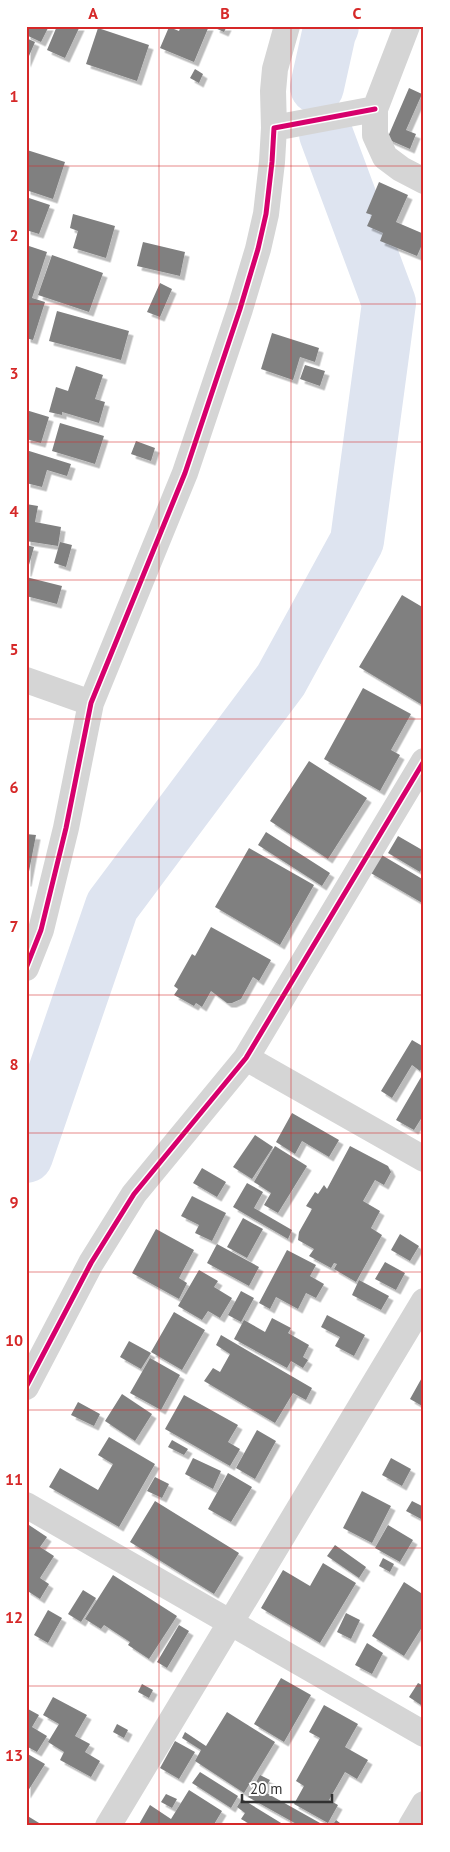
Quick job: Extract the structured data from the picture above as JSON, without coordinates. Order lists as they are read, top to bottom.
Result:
{
  "scale_bar": "20 m",
  "grid": {
    "columns": ["A", "B", "C"],
    "rows": [
      "1",
      "2",
      "3",
      "4",
      "5",
      "6",
      "7",
      "8",
      "9",
      "10",
      "11",
      "12",
      "13"
    ]
  }
}
